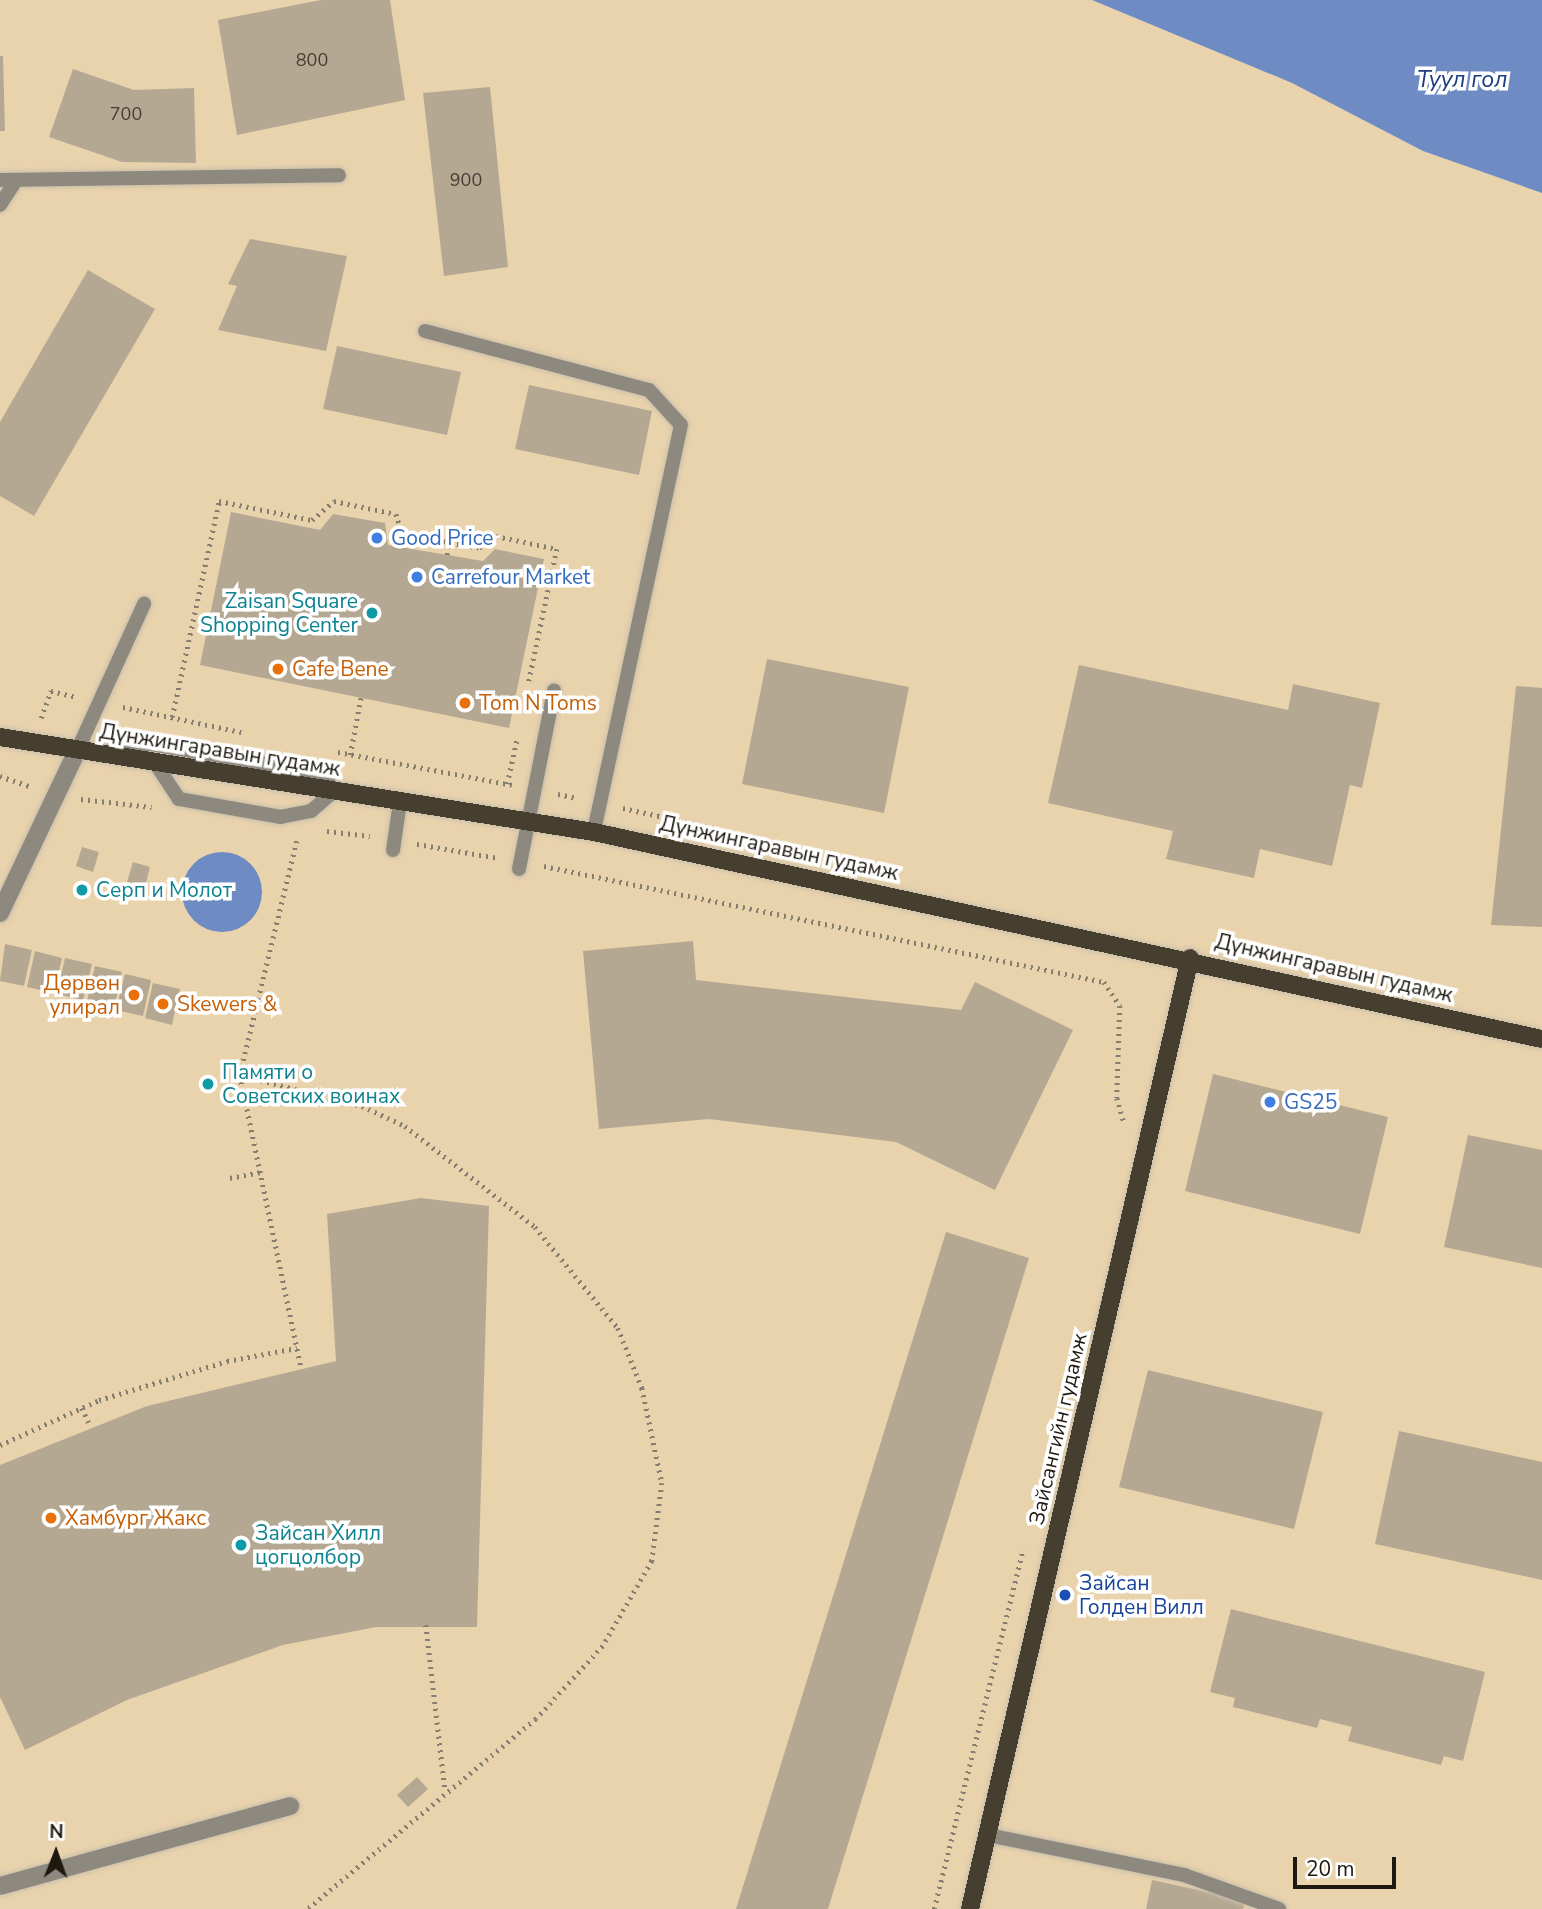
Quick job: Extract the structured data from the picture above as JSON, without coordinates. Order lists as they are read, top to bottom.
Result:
{
  "streets": {
    "main road": ["Дүнжингаравын гудамж", "Зайсангийн гудамж"]
  },
  "crossings": [
    ["Дүнжингаравын гудамж", "Зайсангийн гудамж"]
  ],
  "water": ["Туул гол"],
  "places": [
    "Good Price",
    "Carrefour Market",
    "Zaisan Square Shopping Center",
    "Cafe Bene",
    "Tom N Toms",
    "Серп и Молот",
    "Дөрвөн улирал",
    "Skewers &",
    "Памяти о Советских воинах",
    "GS25",
    "Хамбург Жакс",
    "Зайсан Хилл цогцолбор",
    "Зайсан Голден Вилл"
  ],
  "house_numbers": ["800", "700", "900"],
  "scale_bar": "20 m",
  "north": "top"
}
